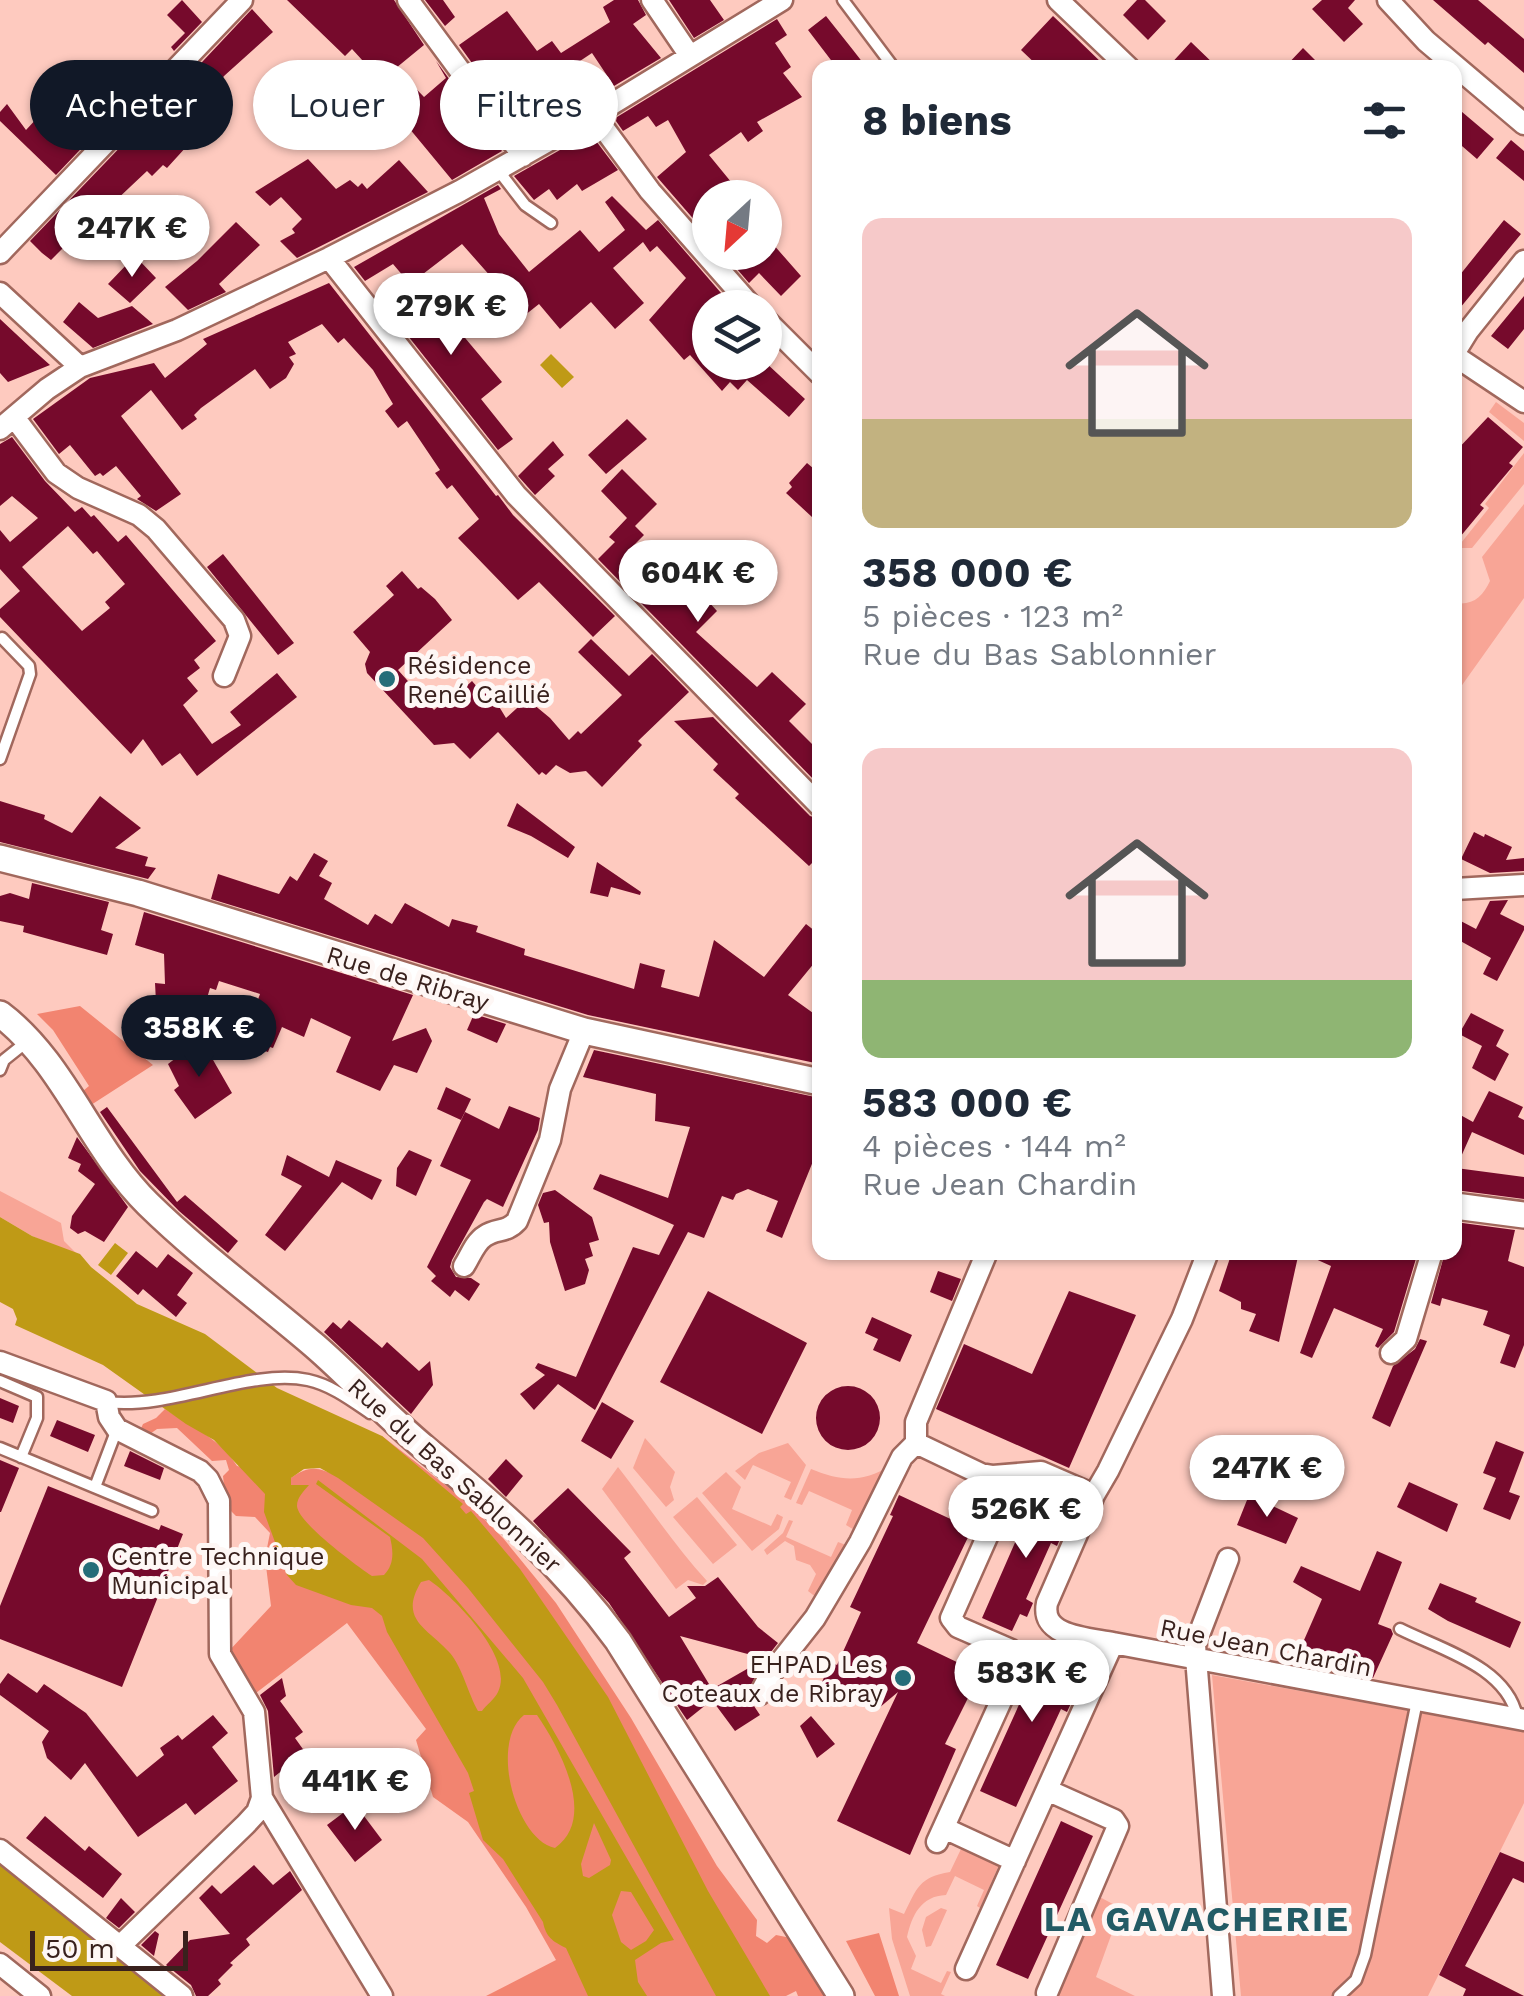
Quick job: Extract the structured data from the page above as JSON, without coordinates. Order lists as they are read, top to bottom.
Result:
{
  "streets": {
    "street": ["Rue de Ribray", "Rue du Bas Sablonnier", "Rue Jean Chardin"]
  },
  "districts": ["LA GAVACHERIE"],
  "places": ["Résidence René Caillié", "Centre Technique Municipal", "EHPAD Les Coteaux de Ribray"],
  "scale_bar": "50 m",
  "north": "bottom left",
  "page": {
    "chip": ["Acheter", "Louer", "Filtres"],
    "heading": "8 biens",
    "list": [
      {
        "name": "358 000 €",
        "note": "5 pièces · 123 m² · Rue du Bas Sablonnier"
      },
      {
        "name": "583 000 €",
        "note": "4 pièces · 144 m² · Rue Jean Chardin"
      }
    ],
    "price": [
      "247K €",
      "279K €",
      "604K €",
      "358K €",
      "247K €",
      "526K €",
      "583K €",
      "441K €"
    ],
    "scale": "50 m"
  }
}
